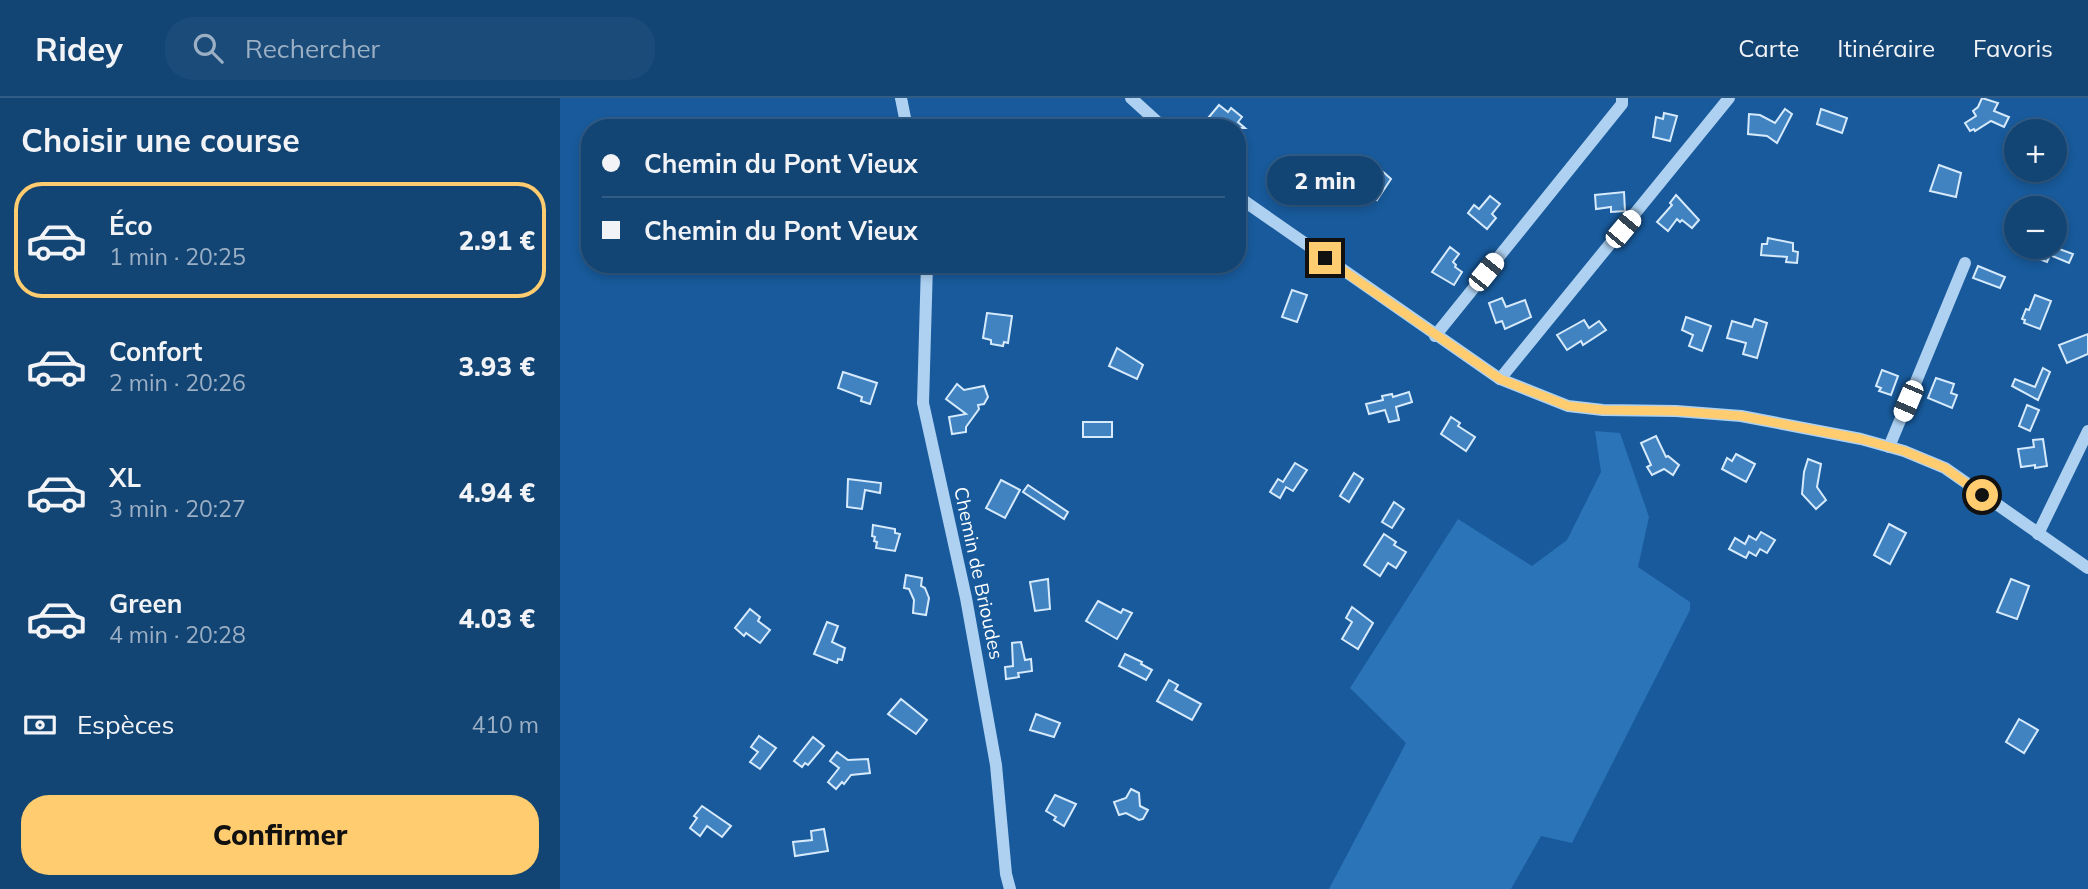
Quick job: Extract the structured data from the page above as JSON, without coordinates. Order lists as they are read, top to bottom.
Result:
{
  "streets": {
    "street": ["Chemin de Brioudes"]
  },
  "page": {
    "header": "Ridey",
    "search": "Rechercher",
    "nav": ["Carte", "Itinéraire", "Favoris"],
    "heading": "Choisir une course",
    "map_buttons": ["+", "−"],
    "banner": ["Chemin du Pont Vieux", "Chemin du Pont Vieux"],
    "bubble": "2 min",
    "list": [
      {
        "name": "Éco",
        "note": "1 min · 20:25",
        "value": "2.91 €"
      },
      {
        "name": "Confort",
        "note": "2 min · 20:26",
        "value": "3.93 €"
      },
      {
        "name": "XL",
        "note": "3 min · 20:27",
        "value": "4.94 €"
      },
      {
        "name": "Green",
        "note": "4 min · 20:28",
        "value": "4.03 €"
      }
    ],
    "pay": ["Espèces", "410 m"],
    "buttons": "Confirmer"
  }
}
